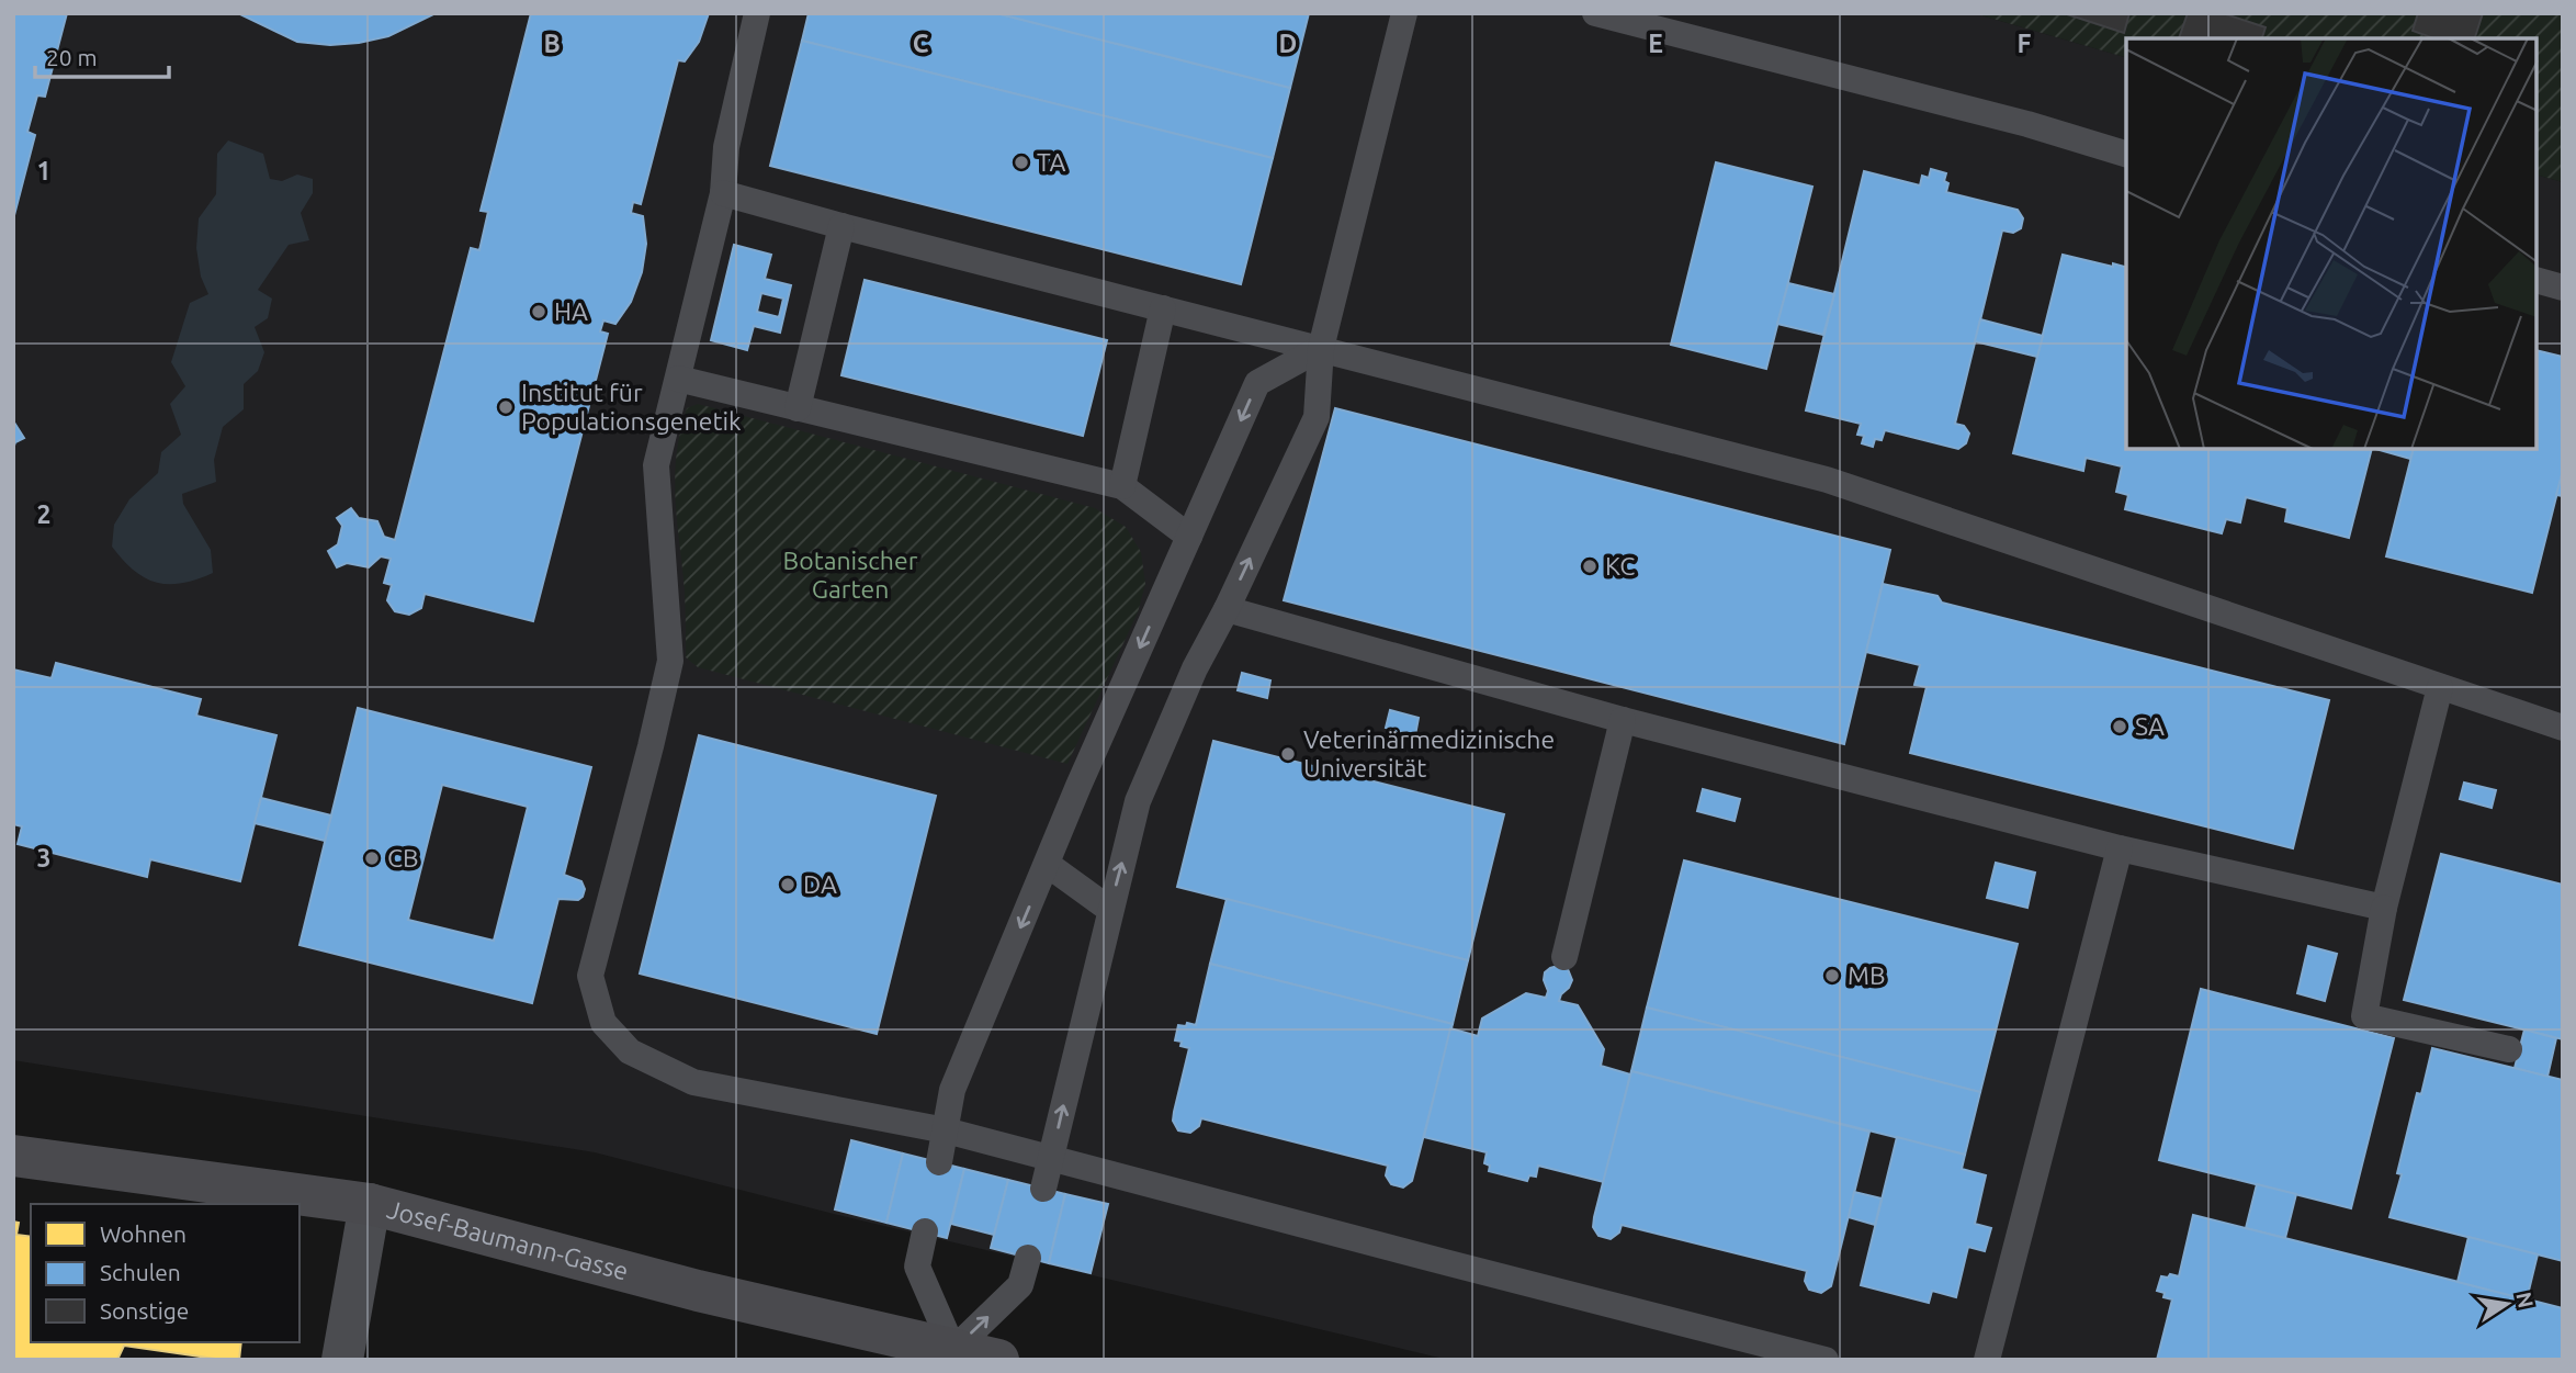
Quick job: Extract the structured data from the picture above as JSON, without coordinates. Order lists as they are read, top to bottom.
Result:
{
  "streets": {
    "street": ["Josef-Baumann-Gasse"]
  },
  "parks": ["Botanischer Garten"],
  "places": [
    "TA",
    "HA",
    "Institut für Populationsgenetik",
    "KC",
    "SA",
    "Veterinärmedizinische Universität",
    "CB",
    "DA",
    "MB"
  ],
  "legend": ["Wohnen", "Schulen", "Sonstige"],
  "scale_bar": "20 m",
  "north": "right",
  "grid": {
    "columns": [
      "B",
      "C",
      "D",
      "E",
      "F"
    ],
    "rows": ["1", "2", "3"]
  }
}
